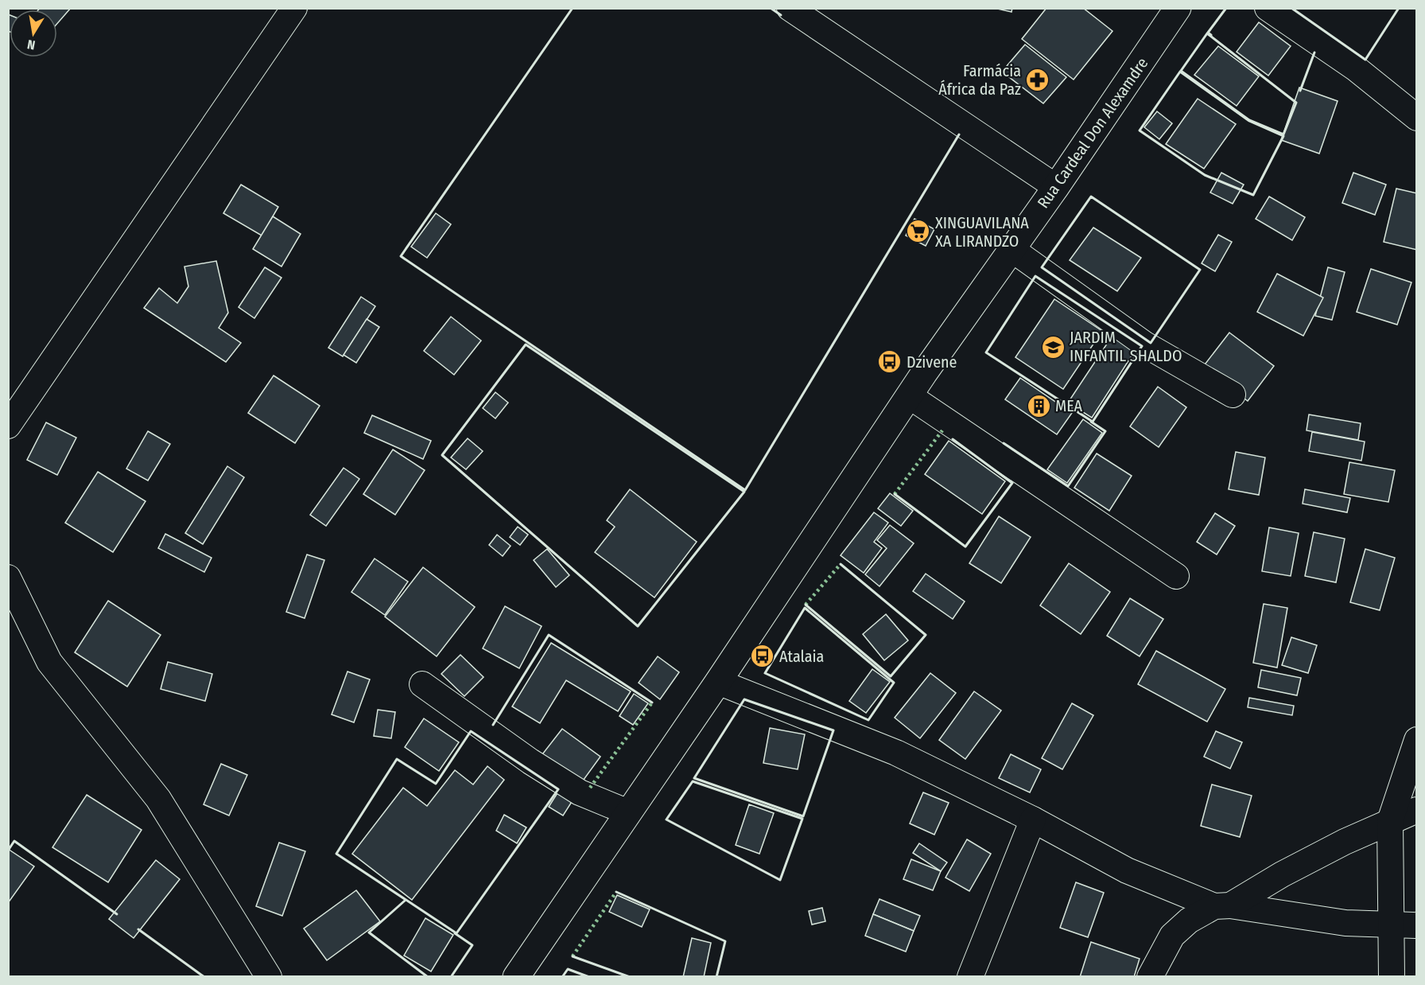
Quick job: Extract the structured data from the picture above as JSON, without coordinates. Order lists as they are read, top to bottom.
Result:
{
  "streets": {
    "street": ["Rua Cardeal Don Alexamdre"]
  },
  "places": {
    "pharmacy": ["Farmácia África da Paz"],
    "supermarket": ["XINGUAVILANA XA LIRANDZO"],
    "school or university": ["JARDIM INFANTIL SHALDO"],
    "bus stop": ["Dzivene", "Atalaia"],
    "building": ["MEA"]
  },
  "north": "bottom"
}
